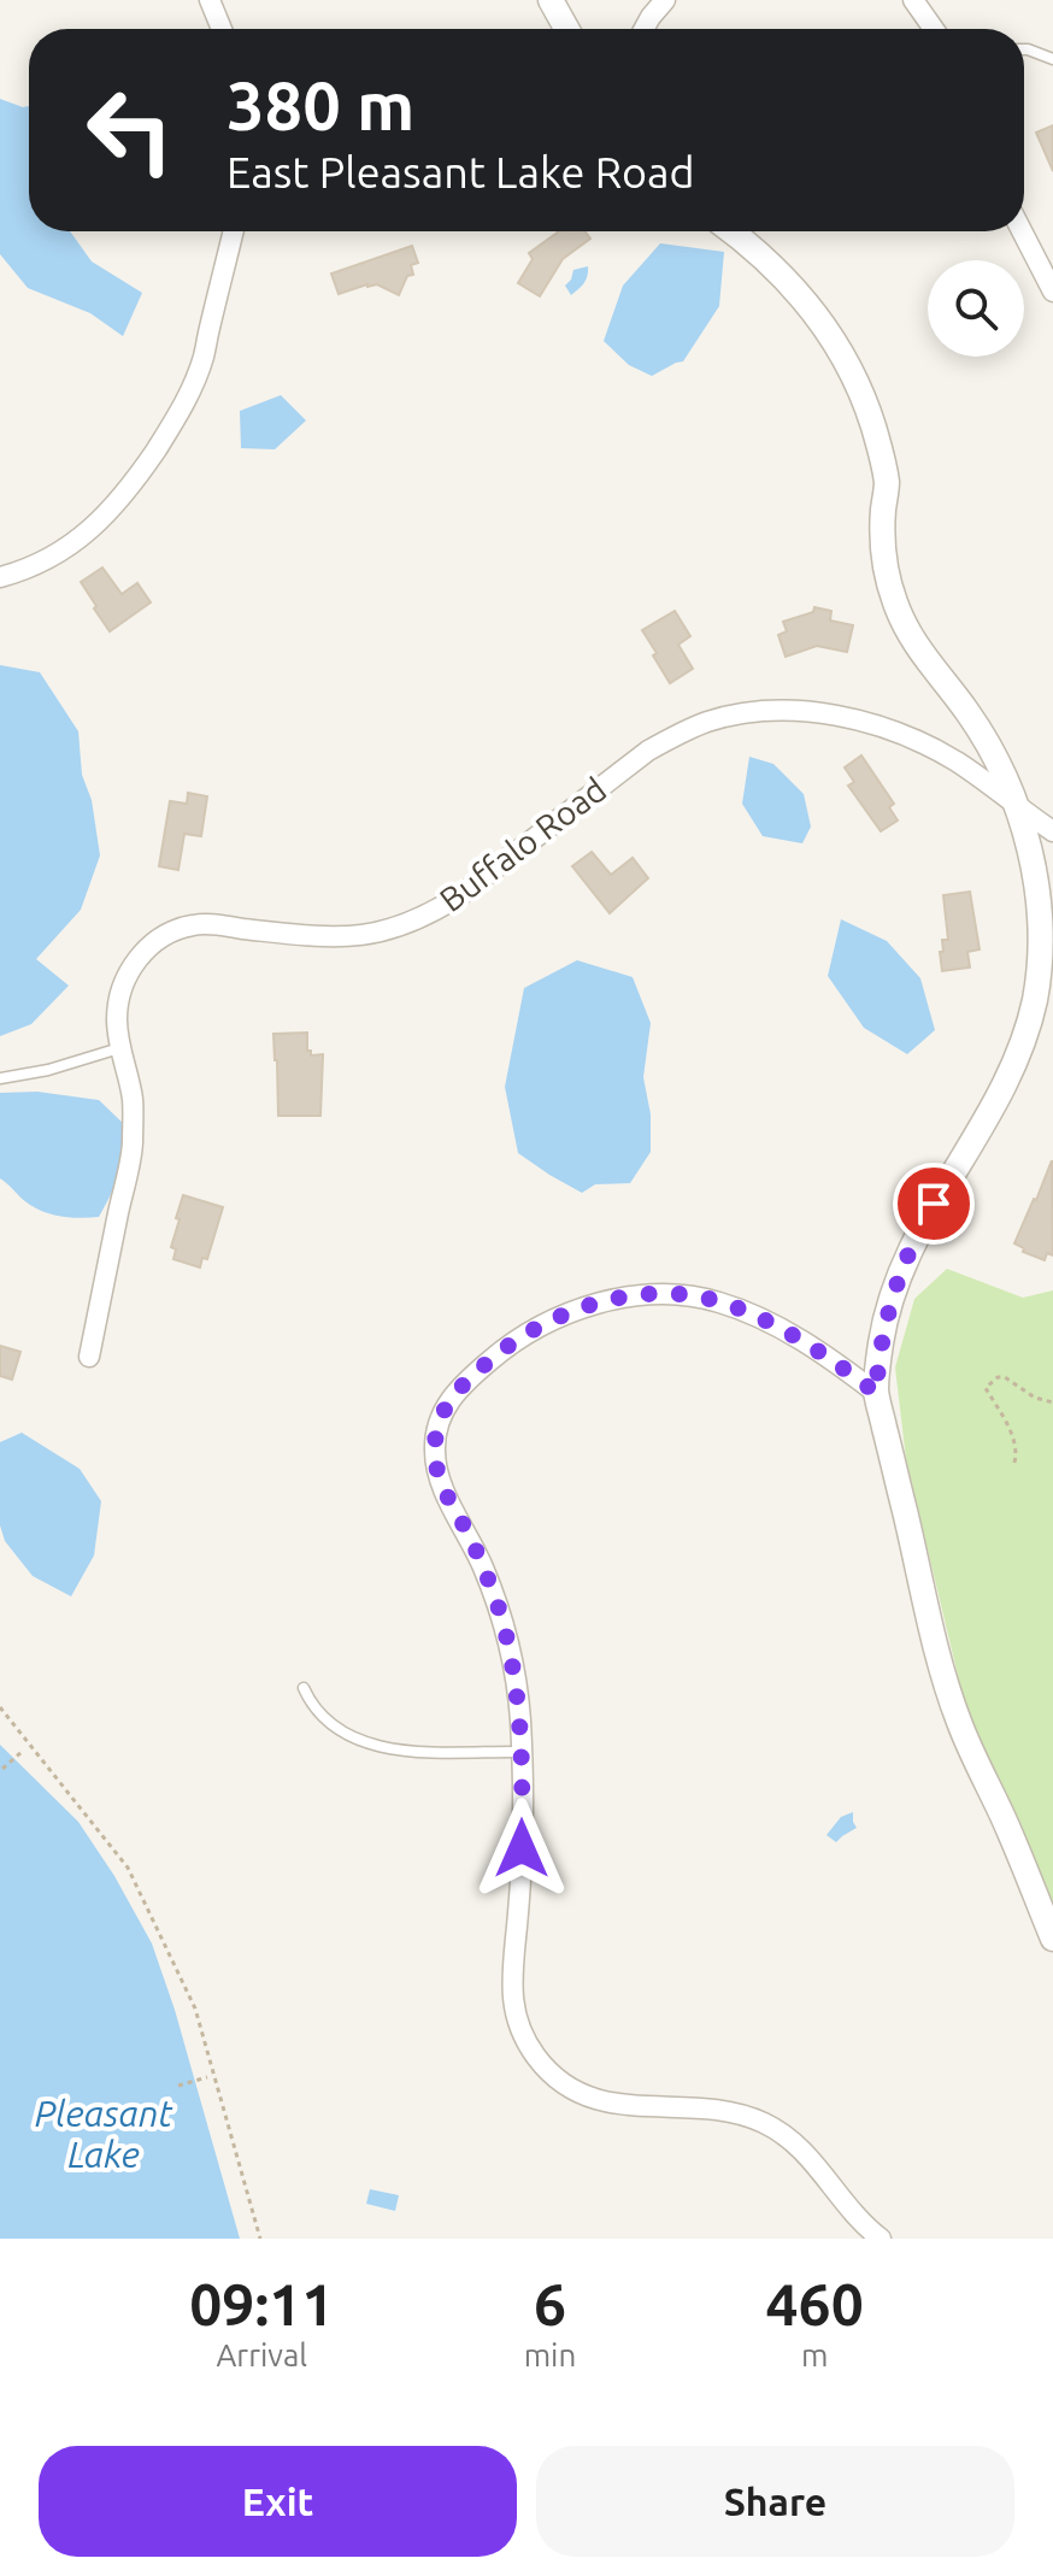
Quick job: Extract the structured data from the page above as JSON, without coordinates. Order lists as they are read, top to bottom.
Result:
{
  "streets": {
    "street": ["Buffalo Road"]
  },
  "water": ["Pleasant Lake"],
  "page": {
    "turn": ["380 m", "East Pleasant Lake Road"],
    "eta": [
      "09:11",
      "Arrival",
      "6",
      "min",
      "460",
      "m"
    ],
    "buttons": ["Exit", "Share"]
  }
}
